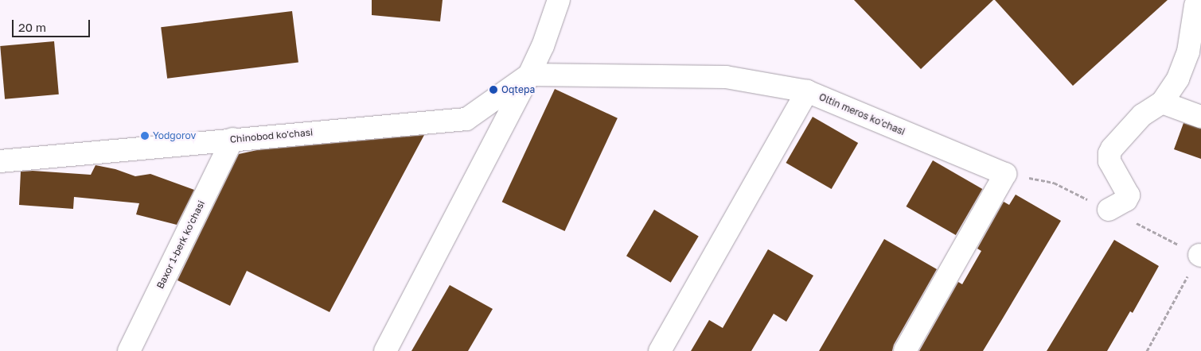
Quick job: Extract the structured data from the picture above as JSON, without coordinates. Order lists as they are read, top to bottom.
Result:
{
  "streets": {
    "street": ["Oltin meros ko'chasi", "Chinobod ko'chasi", "Baxor 1-berk ko'chasi"]
  },
  "crossings": [
    ["Chinobod ko'chasi", "Baxor 1-berk ko'chasi"]
  ],
  "places": ["Oqtepa", "Yodgorov"],
  "scale_bar": "20 m"
}
